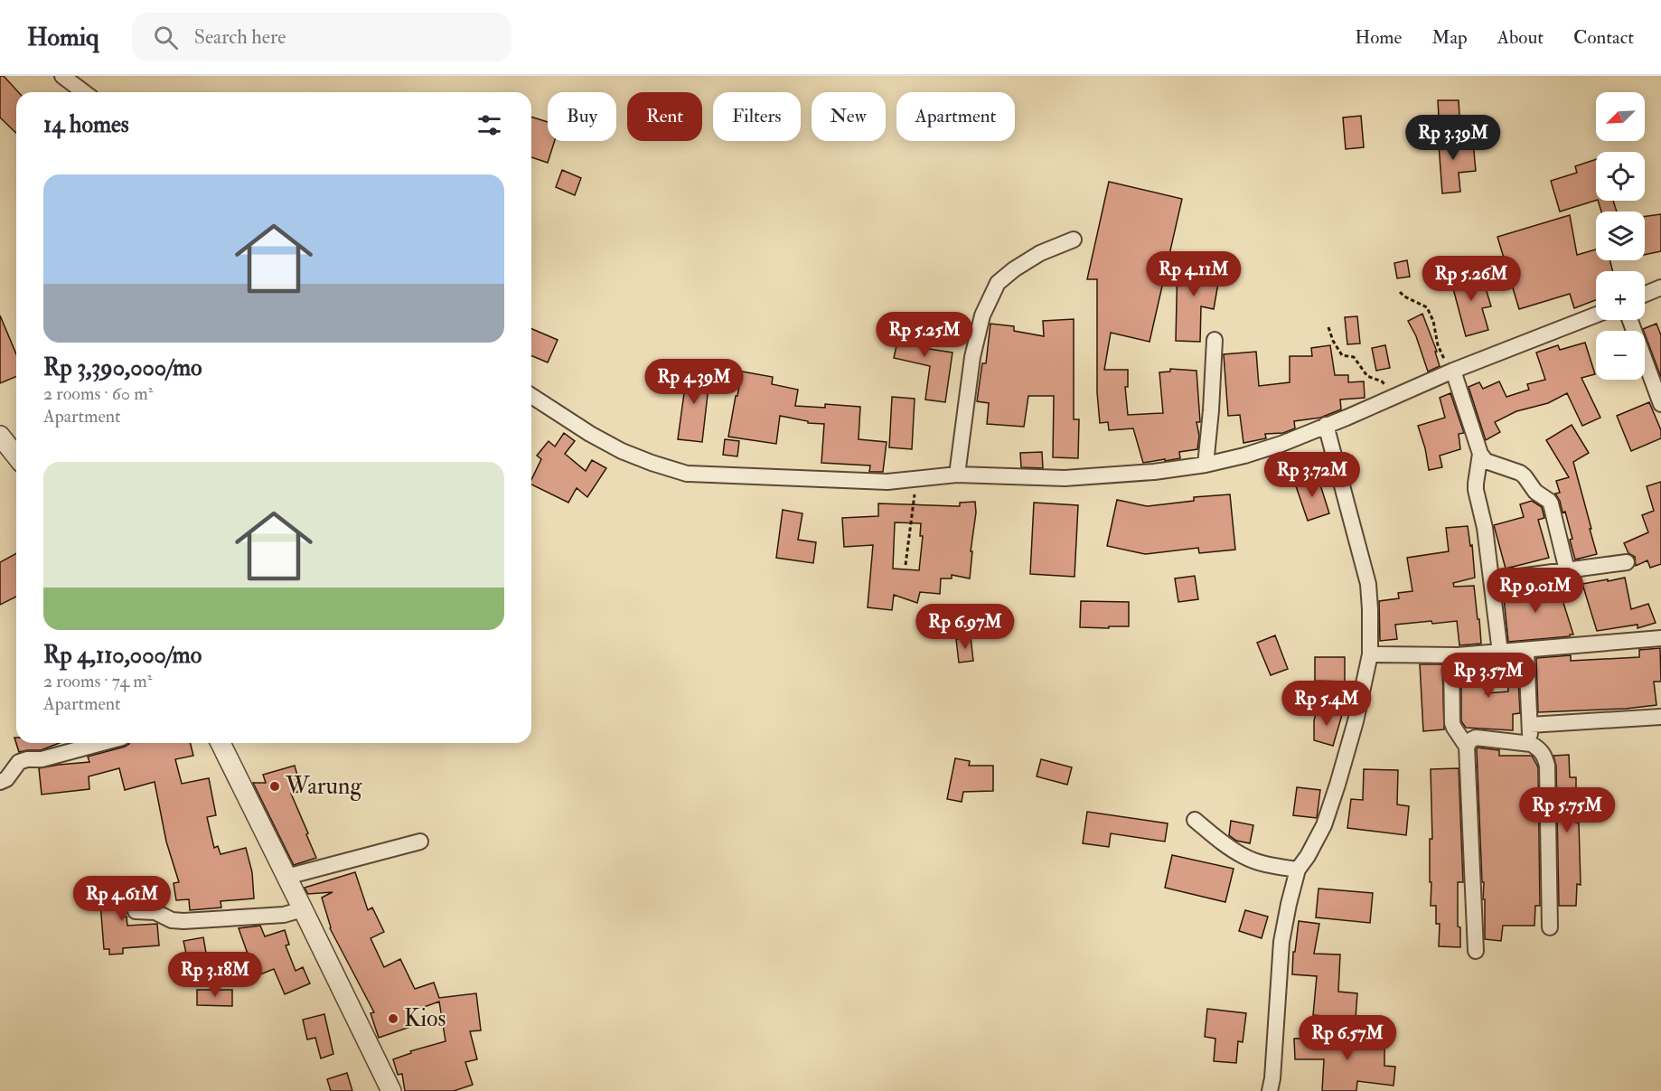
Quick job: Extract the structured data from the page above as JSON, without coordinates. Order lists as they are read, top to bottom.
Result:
{
  "places": ["Warung", "Kios"],
  "north": "bottom left",
  "page": {
    "header": "Homiq",
    "search": "Search here",
    "nav": [
      "Home",
      "Map",
      "About",
      "Contact"
    ],
    "map_buttons": ["+", "−"],
    "chip": [
      "Buy",
      "Rent",
      "Filters",
      "New",
      "Apartment"
    ],
    "heading": "14 homes",
    "price": [
      "Rp 3.39M",
      "Rp 4.11M",
      "Rp 5.26M",
      "Rp 5.25M",
      "Rp 4.39M",
      "Rp 3.72M",
      "Rp 9.01M",
      "Rp 6.97M",
      "Rp 3.57M",
      "Rp 5.4M",
      "Rp 5.75M",
      "Rp 4.61M",
      "Rp 3.18M",
      "Rp 6.57M"
    ],
    "list": [
      {
        "name": "Rp 3,390,000/mo",
        "note": "2 rooms · 60 m² · Apartment"
      },
      {
        "name": "Rp 4,110,000/mo",
        "note": "2 rooms · 74 m² · Apartment"
      }
    ]
  }
}
